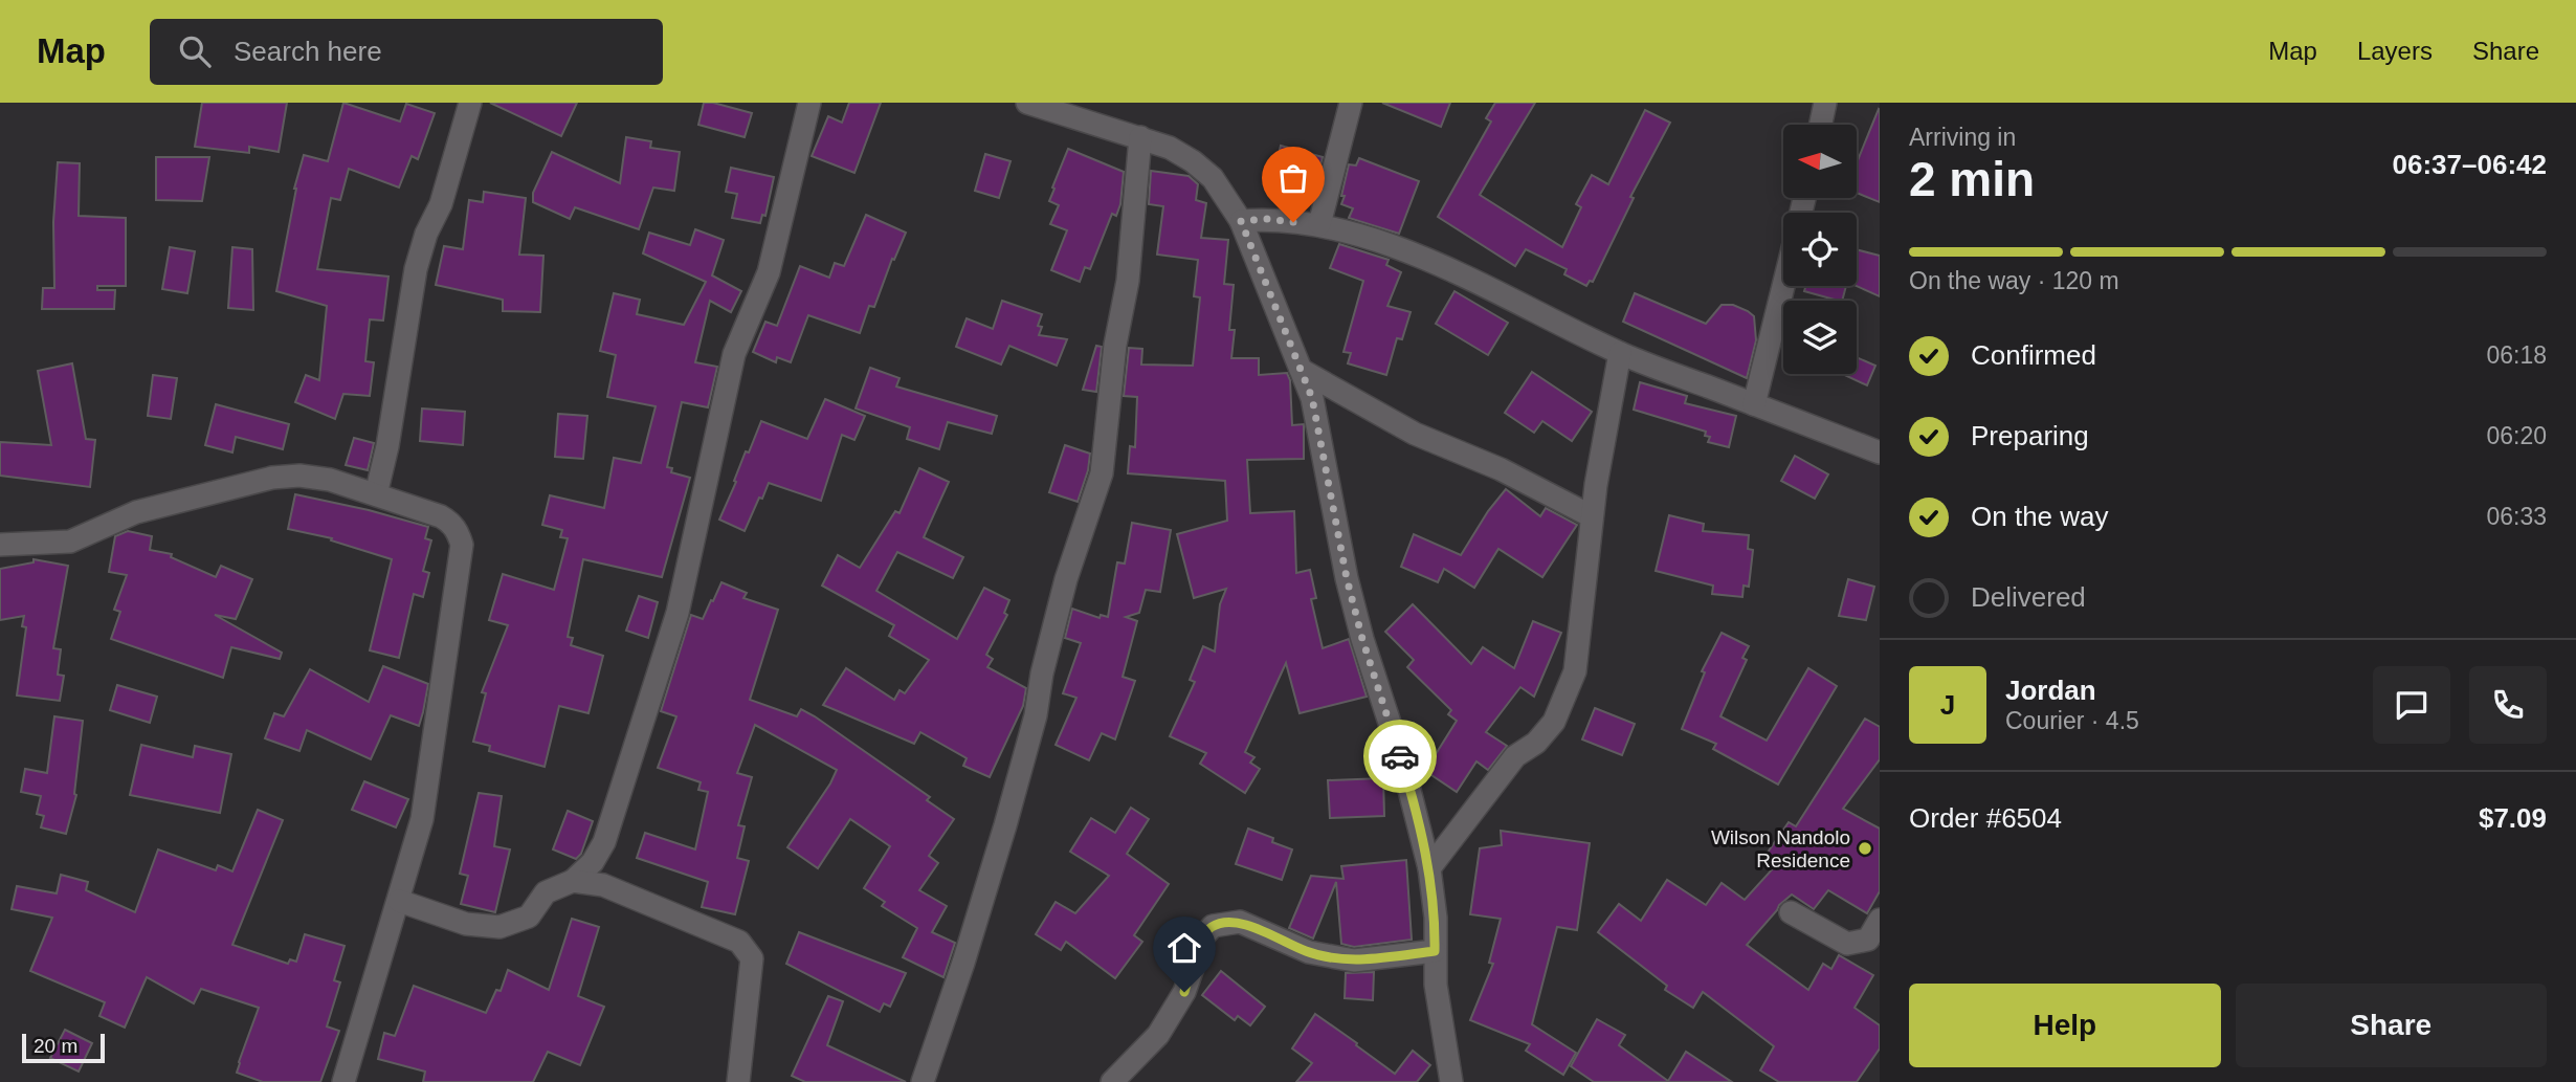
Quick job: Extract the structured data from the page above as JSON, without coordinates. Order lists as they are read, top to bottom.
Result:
{
  "places": ["Wilson Nandolo Residence"],
  "scale_bar": "20 m",
  "north": "left",
  "page": {
    "header": "Map",
    "search": "Search here",
    "nav": ["Map", "Layers", "Share"],
    "heading": ["2 min", "Arriving in", "06:37–06:42"],
    "panel": [
      "Jordan",
      "Courier · 4.5",
      "Order #6504",
      "$7.09"
    ],
    "bar": "On the way · 120 m",
    "list": [
      ["Confirmed", "06:18"],
      ["Preparing", "06:20"],
      ["On the way", "06:33"],
      "Delivered"
    ],
    "round": "J",
    "buttons": ["Help", "Share"],
    "scale": "20 m"
  }
}
